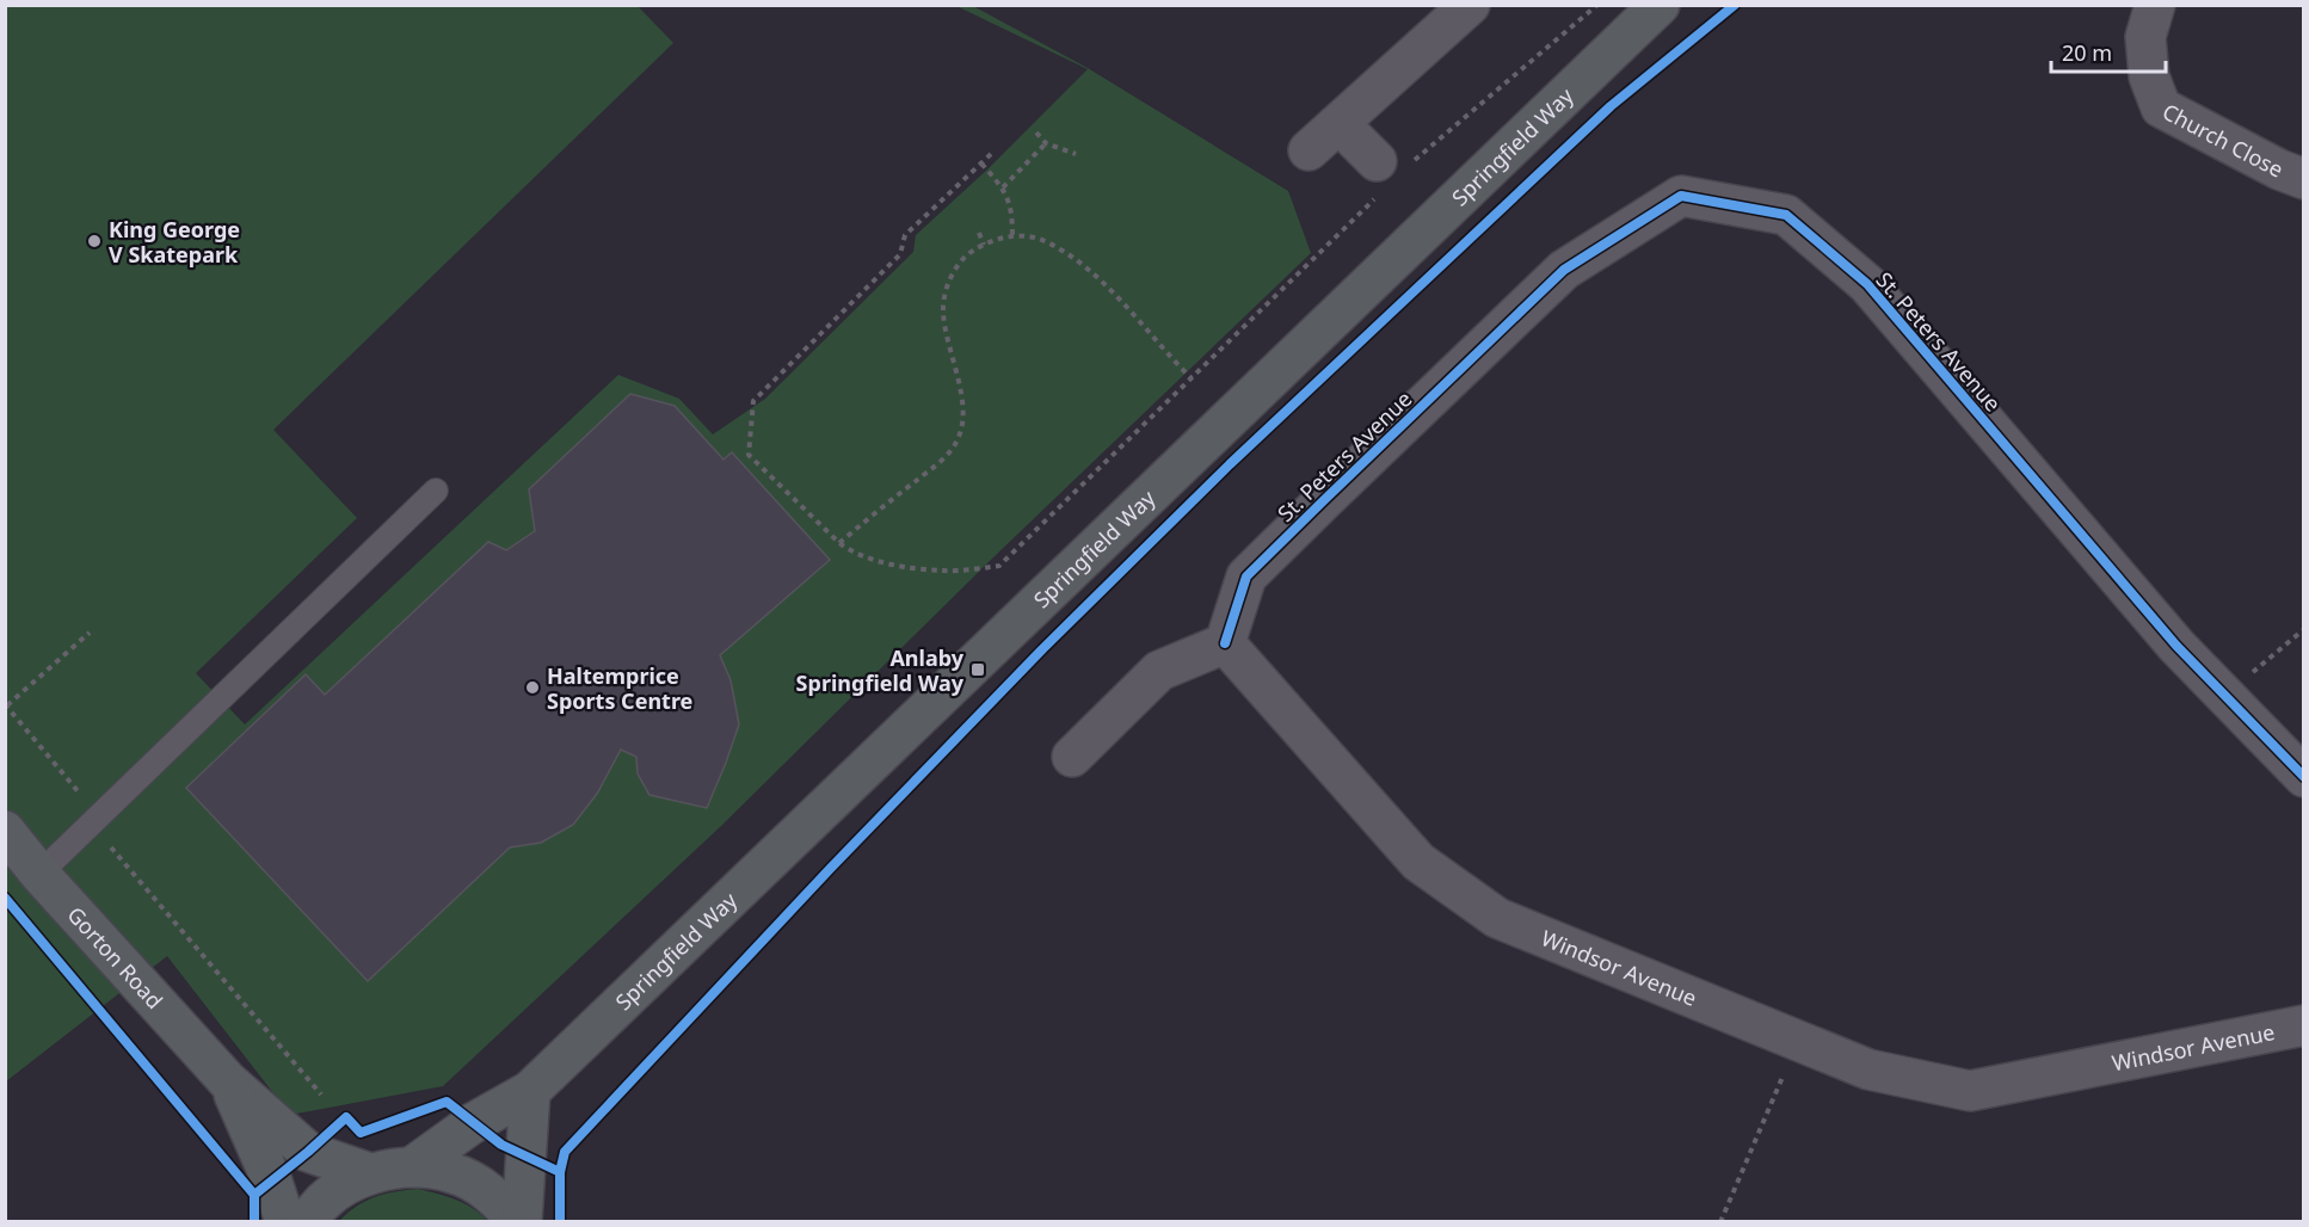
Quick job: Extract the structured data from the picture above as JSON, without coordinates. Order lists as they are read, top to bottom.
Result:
{
  "streets": {
    "main road": ["Springfield Way", "Gorton Road"],
    "street": ["Church Close", "St. Peters Avenue", "Windsor Avenue"]
  },
  "crossings": [
    ["St. Peters Avenue", "Windsor Avenue"]
  ],
  "places": {
    "other": ["King George V Skatepark", "Haltemprice Sports Centre"],
    "transit": ["Anlaby Springfield Way"]
  },
  "scale_bar": "20 m"
}
